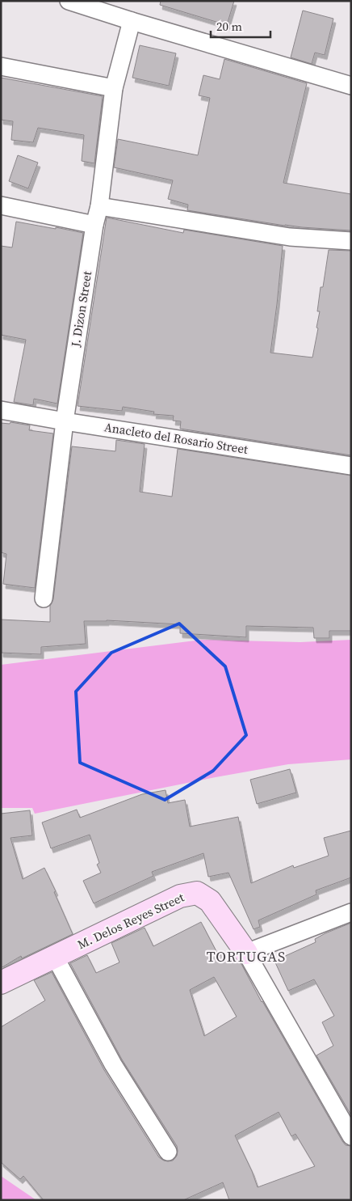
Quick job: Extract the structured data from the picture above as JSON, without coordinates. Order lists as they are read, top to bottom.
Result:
{
  "streets": {
    "street": ["J. Dizon Street", "Anacleto del Rosario Street", "M. Delos Reyes Street"]
  },
  "crossings": [
    ["J. Dizon Street", "Anacleto del Rosario Street"]
  ],
  "districts": ["TORTUGAS"],
  "scale_bar": "20 m"
}
